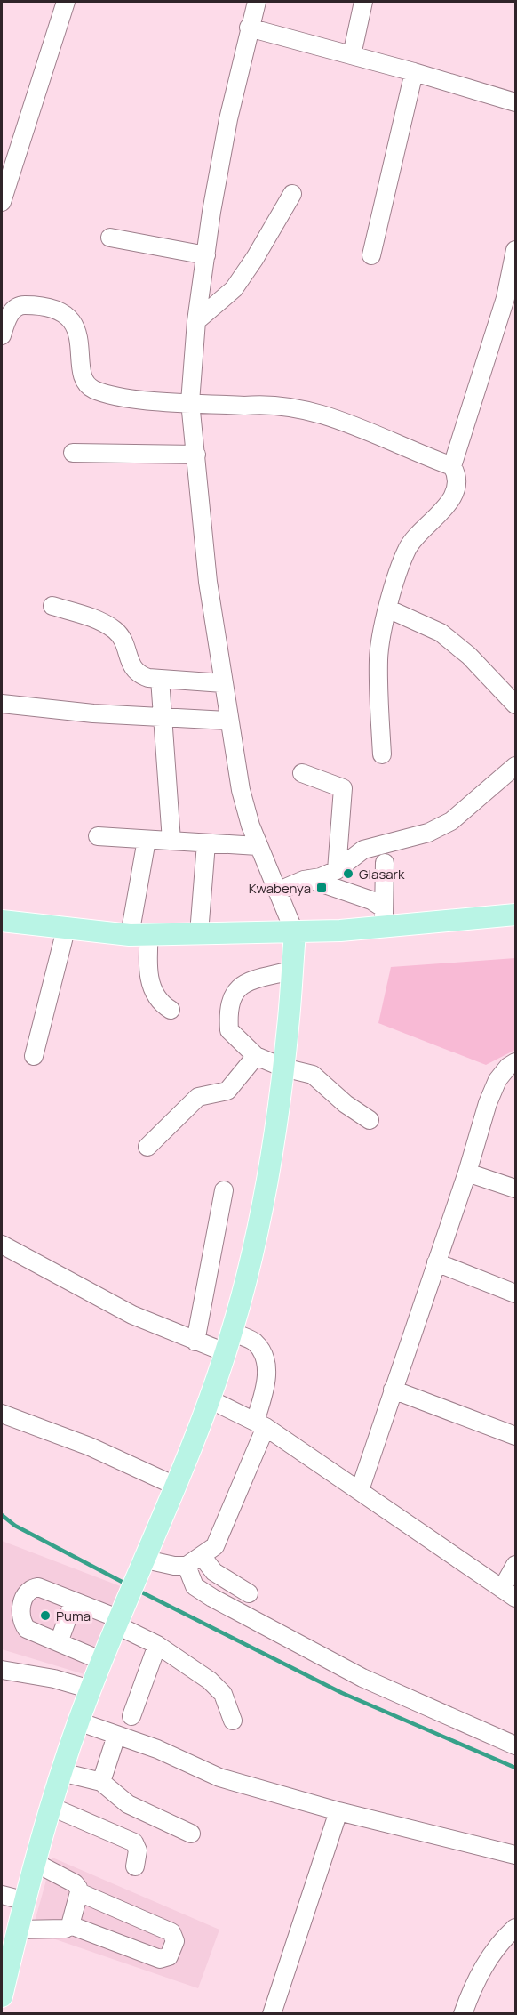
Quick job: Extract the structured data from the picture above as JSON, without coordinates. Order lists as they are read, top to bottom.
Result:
{
  "places": {
    "other": ["Glasark", "Puma"],
    "transit": ["Kwabenya"]
  }
}
